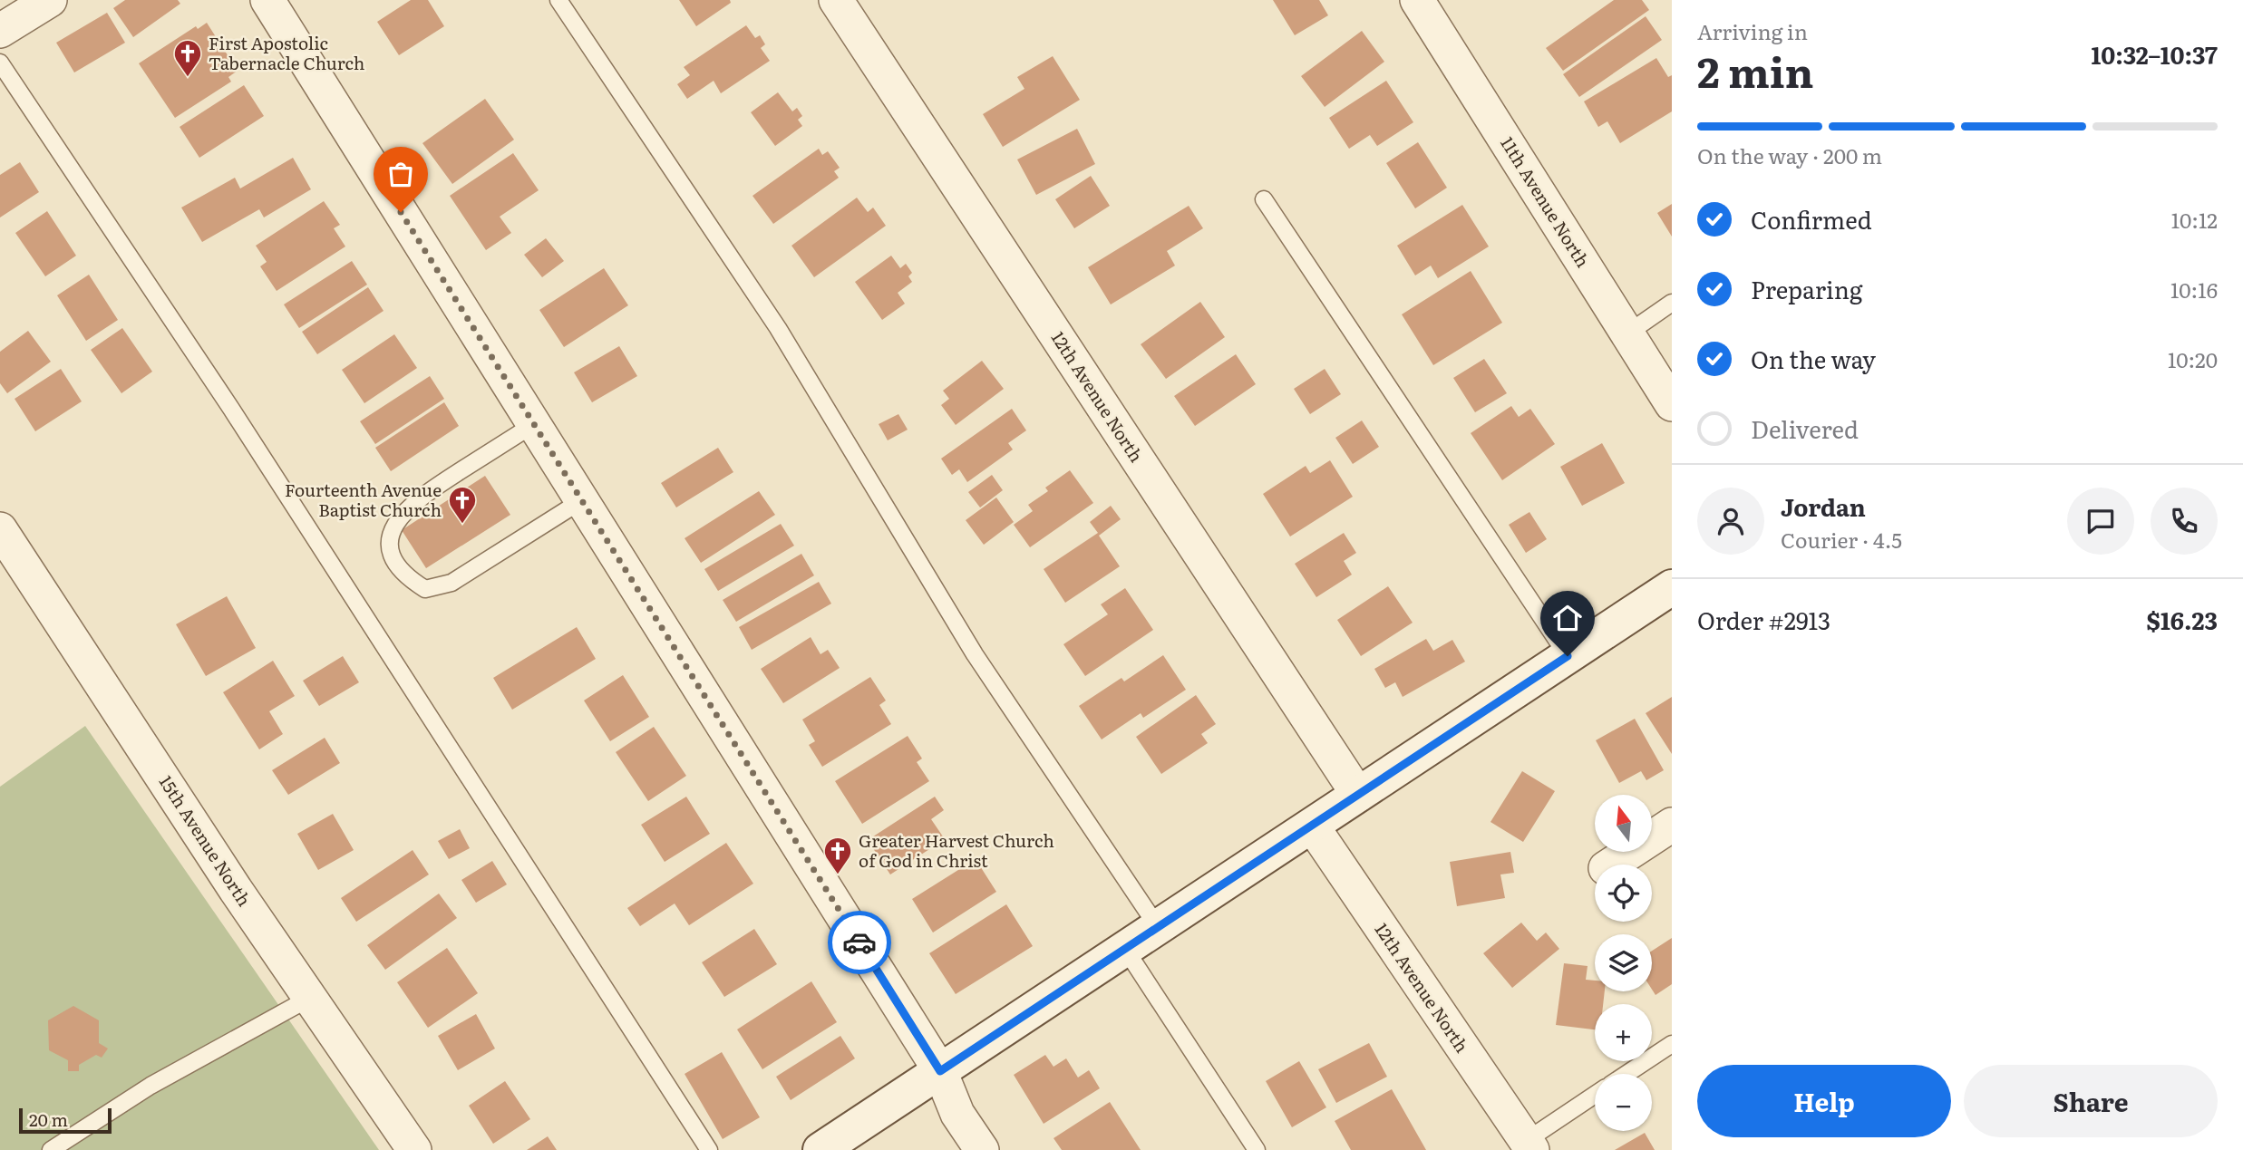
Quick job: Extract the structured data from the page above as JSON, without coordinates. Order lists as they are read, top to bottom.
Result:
{
  "streets": {
    "street": ["11th Avenue North", "12th Avenue North", "15th Avenue North"]
  },
  "places": {
    "church": ["First Apostolic Tabernacle Church", "Fourteenth Avenue Baptist Church", "Greater Harvest Church of God in Christ"]
  },
  "scale_bar": "20 m",
  "north": "top",
  "page": {
    "heading": ["2 min", "Arriving in", "10:32–10:37"],
    "panel": [
      "Jordan",
      "Courier · 4.5",
      "Order #2913",
      "$16.23"
    ],
    "bar": "On the way · 200 m",
    "list": [
      ["Confirmed", "10:12"],
      ["Preparing", "10:16"],
      ["On the way", "10:20"],
      "Delivered"
    ],
    "map_buttons": ["+", "−"],
    "buttons": ["Help", "Share"],
    "scale": "20 m"
  }
}
